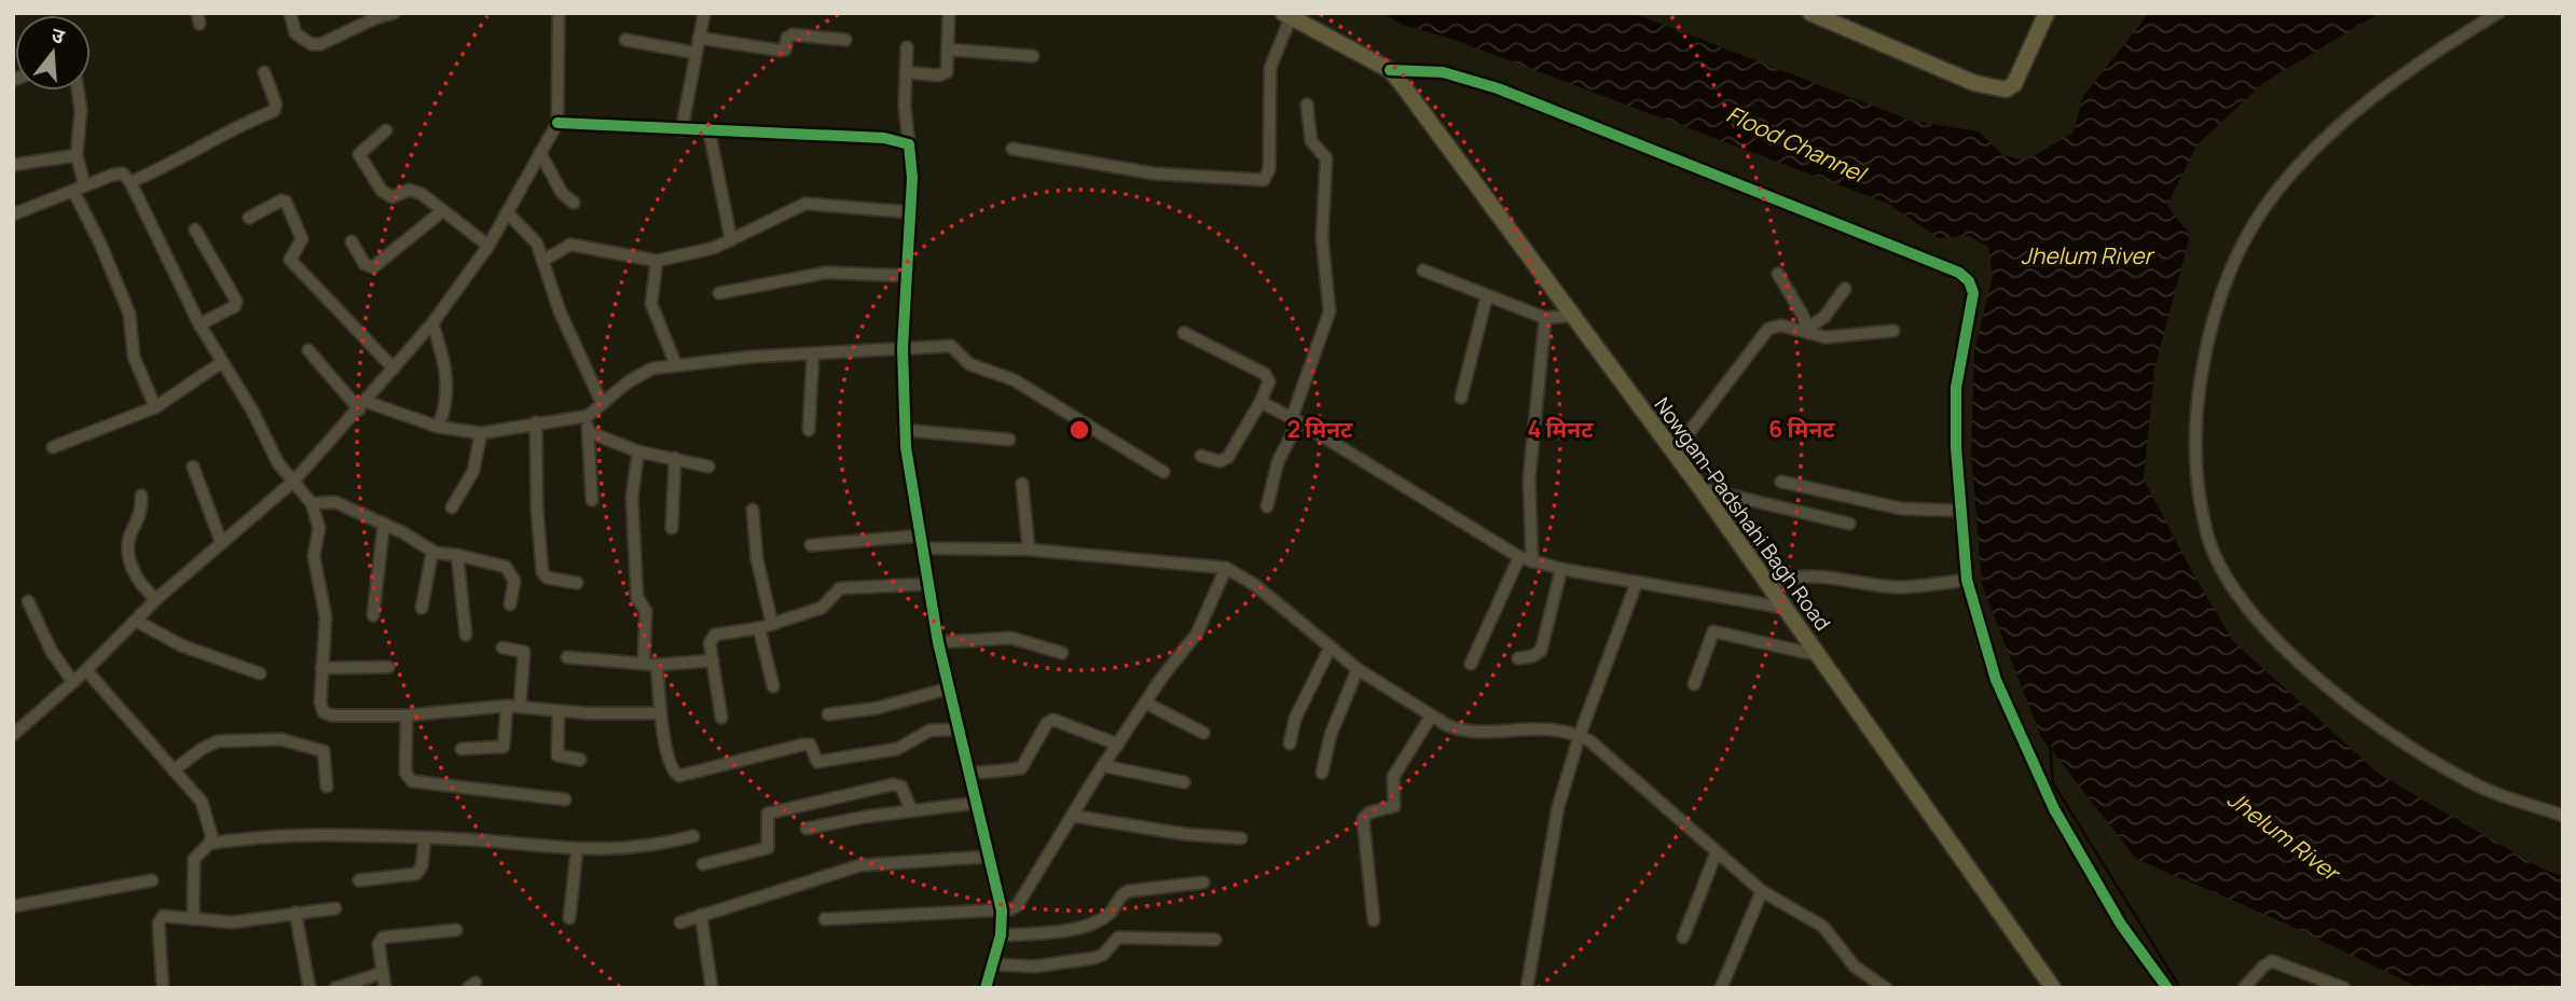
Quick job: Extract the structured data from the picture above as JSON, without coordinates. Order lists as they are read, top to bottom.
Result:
{
  "streets": {
    "main road": ["Nowgam-Padshahi Bagh Road"]
  },
  "water": ["Flood Channel", "Jhelum River"],
  "north": "top",
  "rings": ["2 मिनट", "4 मिनट", "6 मिनट"]
}
